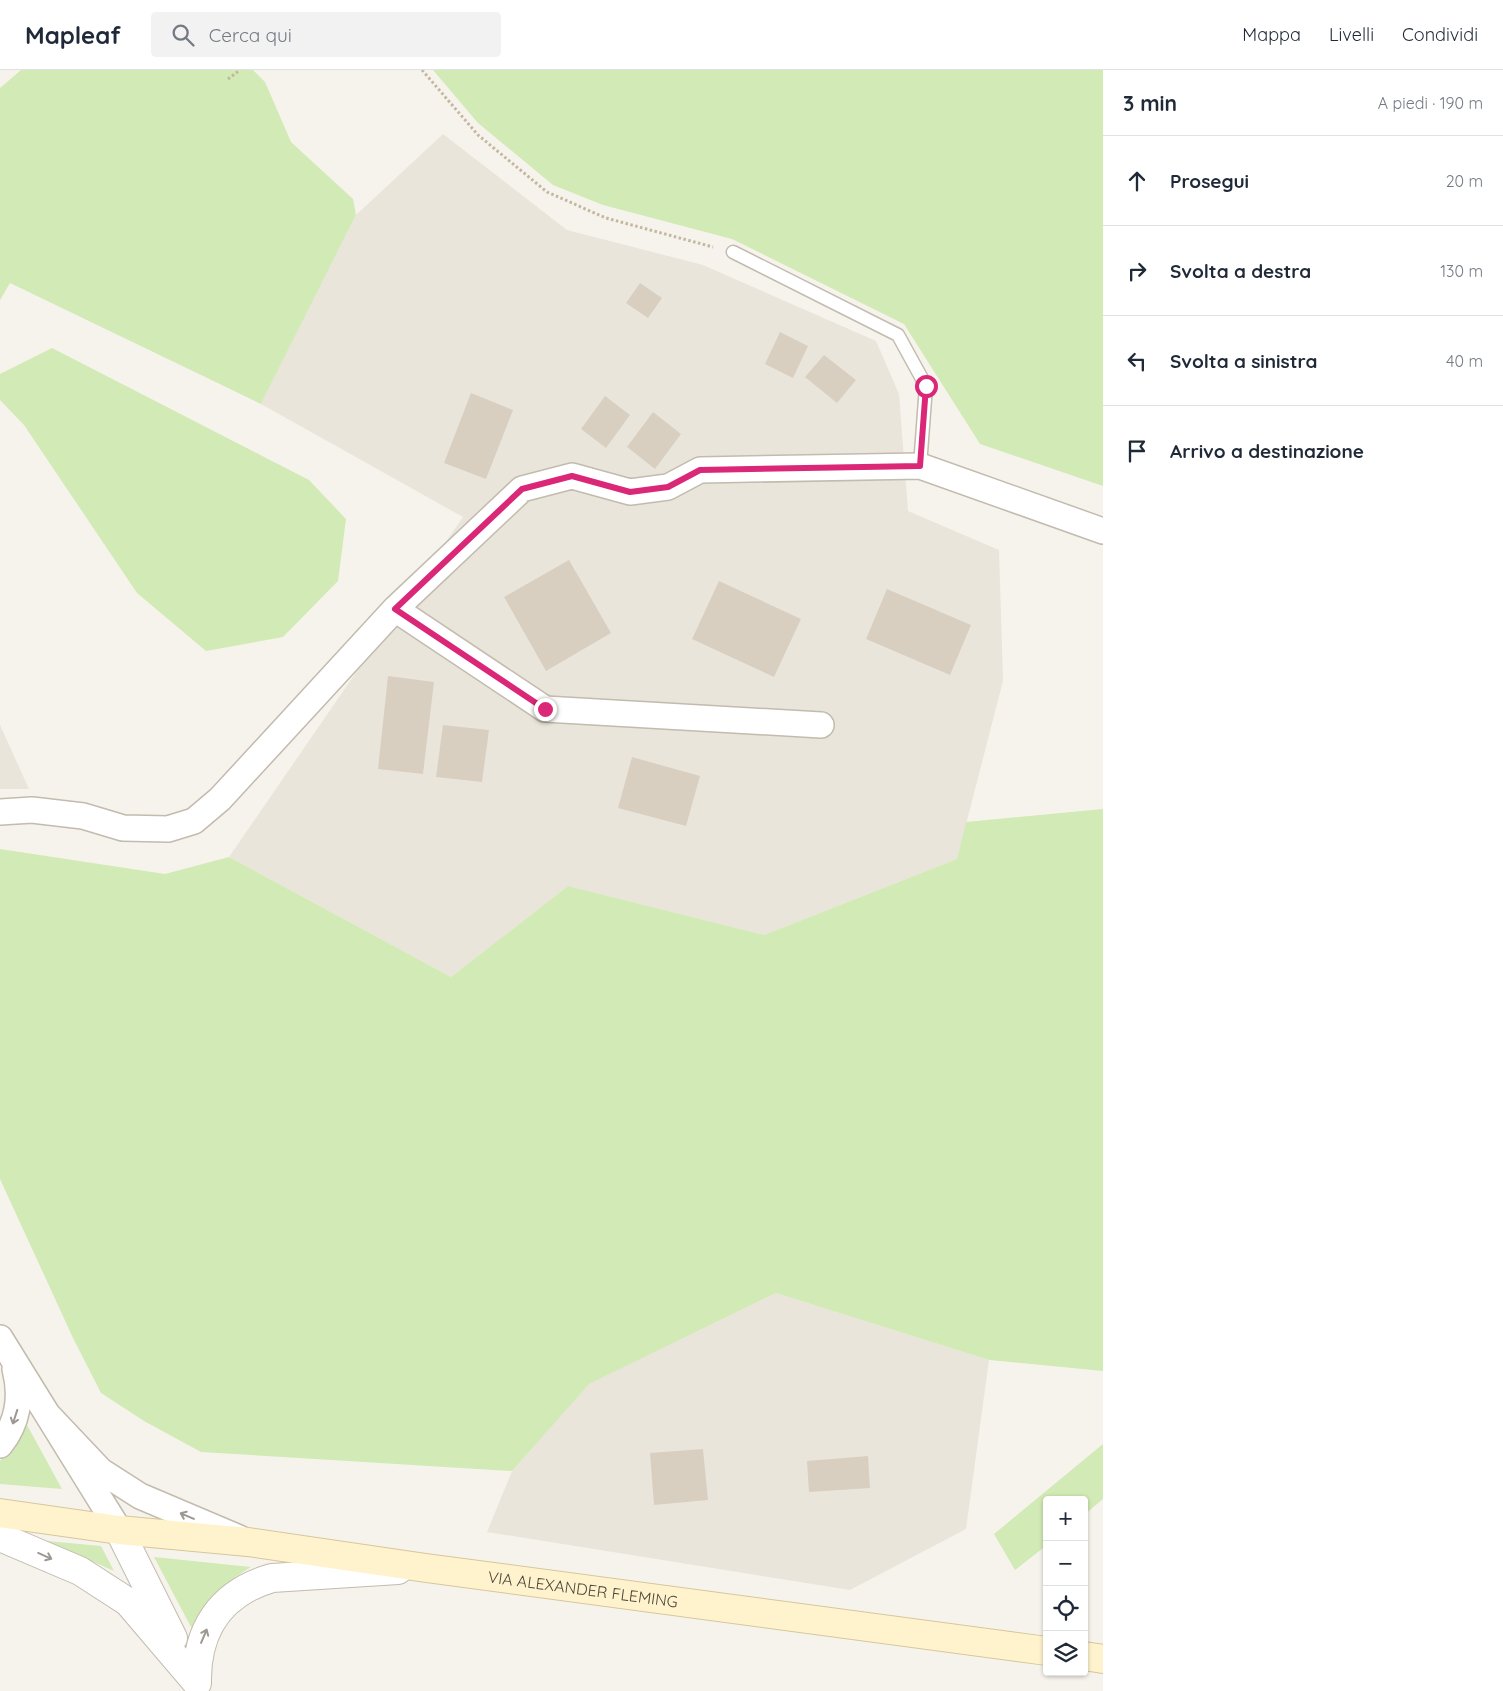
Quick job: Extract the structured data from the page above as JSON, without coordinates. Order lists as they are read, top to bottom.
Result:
{
  "streets": {
    "main road": ["VIA ALEXANDER FLEMING"]
  },
  "page": {
    "header": "Mapleaf",
    "search": "Cerca qui",
    "nav": ["Mappa", "Livelli", "Condividi"],
    "heading": ["3 min", "A piedi · 190 m"],
    "list": [
      ["Prosegui", "20 m"],
      ["Svolta a destra", "130 m"],
      ["Svolta a sinistra", "40 m"],
      "Arrivo a destinazione"
    ],
    "map_buttons": ["+", "−"]
  }
}
